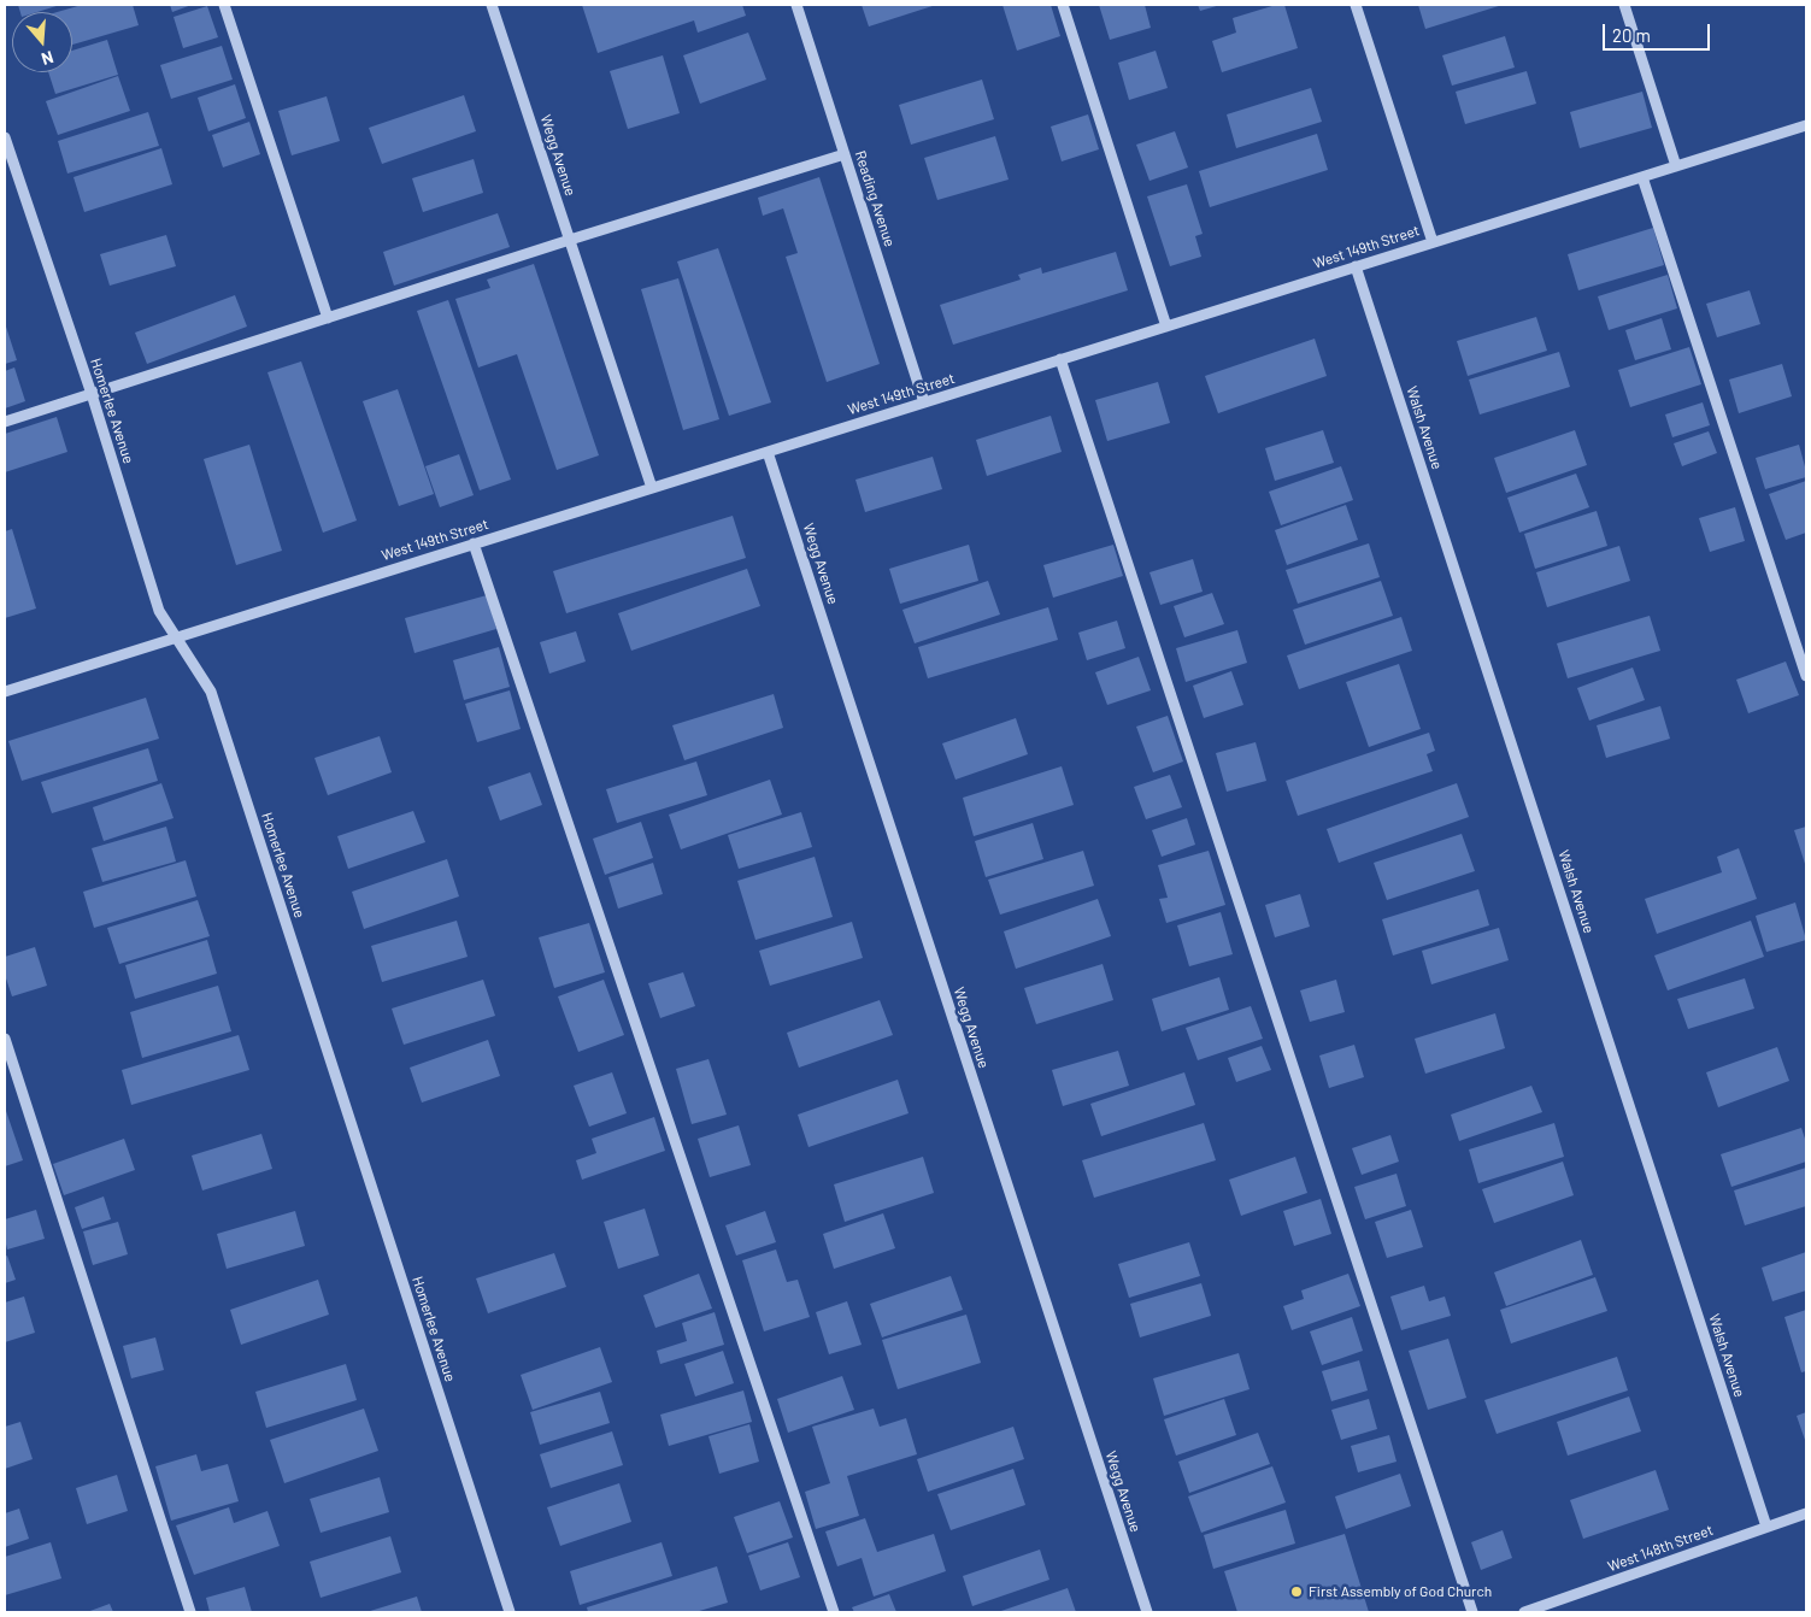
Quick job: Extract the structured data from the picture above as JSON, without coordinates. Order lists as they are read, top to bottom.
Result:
{
  "streets": {
    "street": [
      "Wegg Avenue",
      "Reading Avenue",
      "West 149th Street",
      "Homerlee Avenue",
      "Walsh Avenue",
      "West 148th Street"
    ]
  },
  "crossings": [
    ["Wegg Avenue", "West 149th Street"],
    ["Reading Avenue", "West 149th Street"],
    ["West 149th Street", "Homerlee Avenue"],
    ["West 149th Street", "Walsh Avenue"],
    ["Walsh Avenue", "West 148th Street"]
  ],
  "places": ["First Assembly of God Church"],
  "scale_bar": "20 m",
  "north": "bottom"
}
